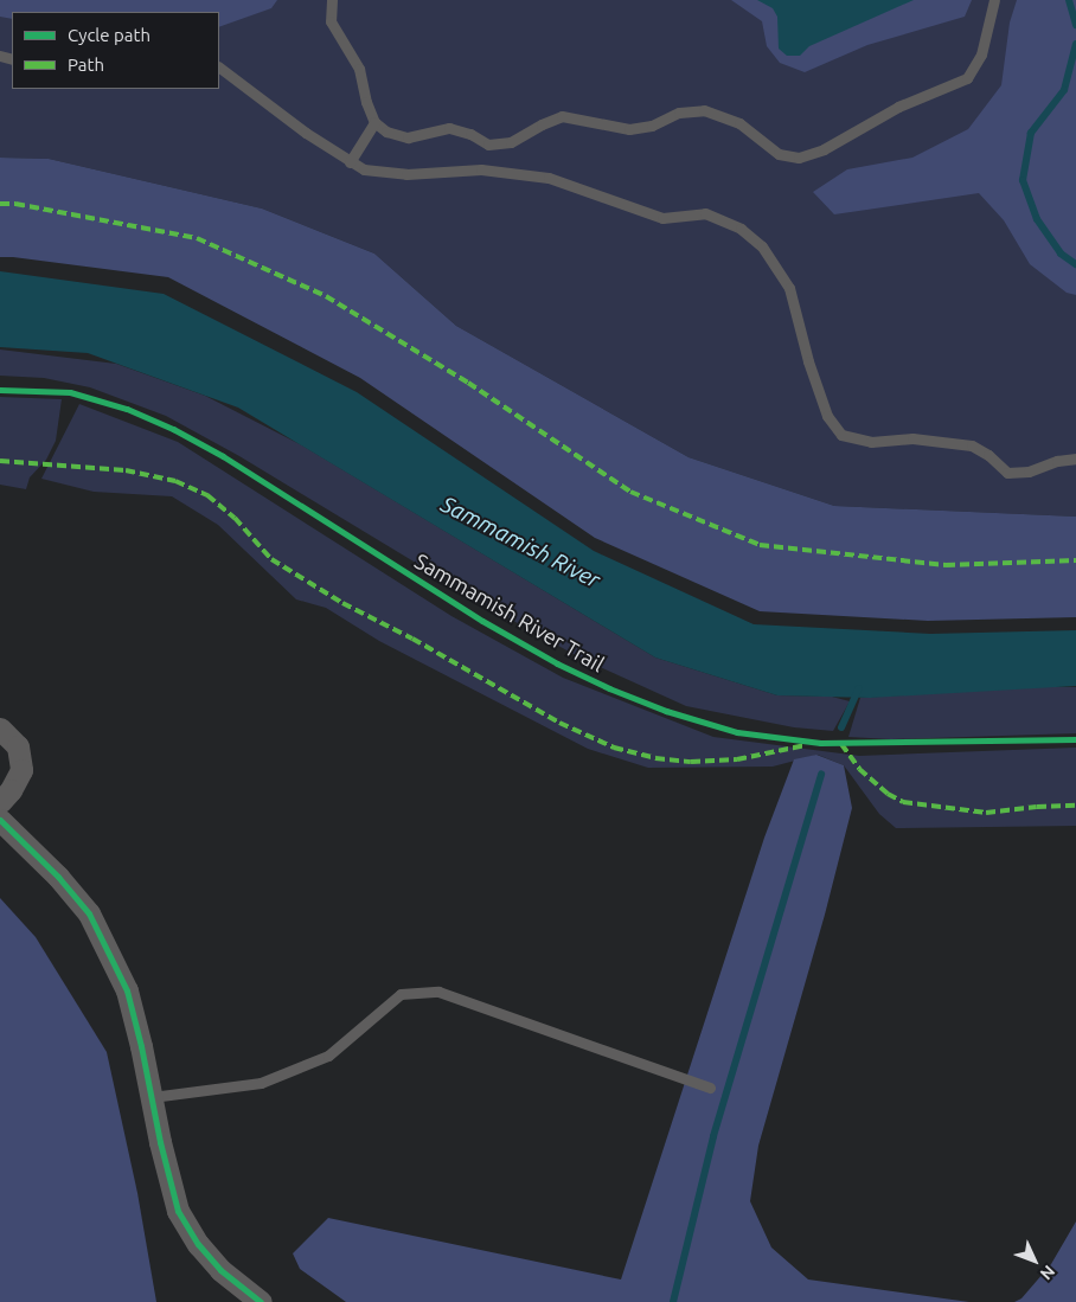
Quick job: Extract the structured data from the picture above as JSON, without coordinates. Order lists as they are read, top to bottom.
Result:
{
  "streets": {
    "cycle path": ["Sammamish River Trail"]
  },
  "water": ["Sammamish River"],
  "legend": ["Cycle path", "Path"],
  "north": "bottom right"
}
